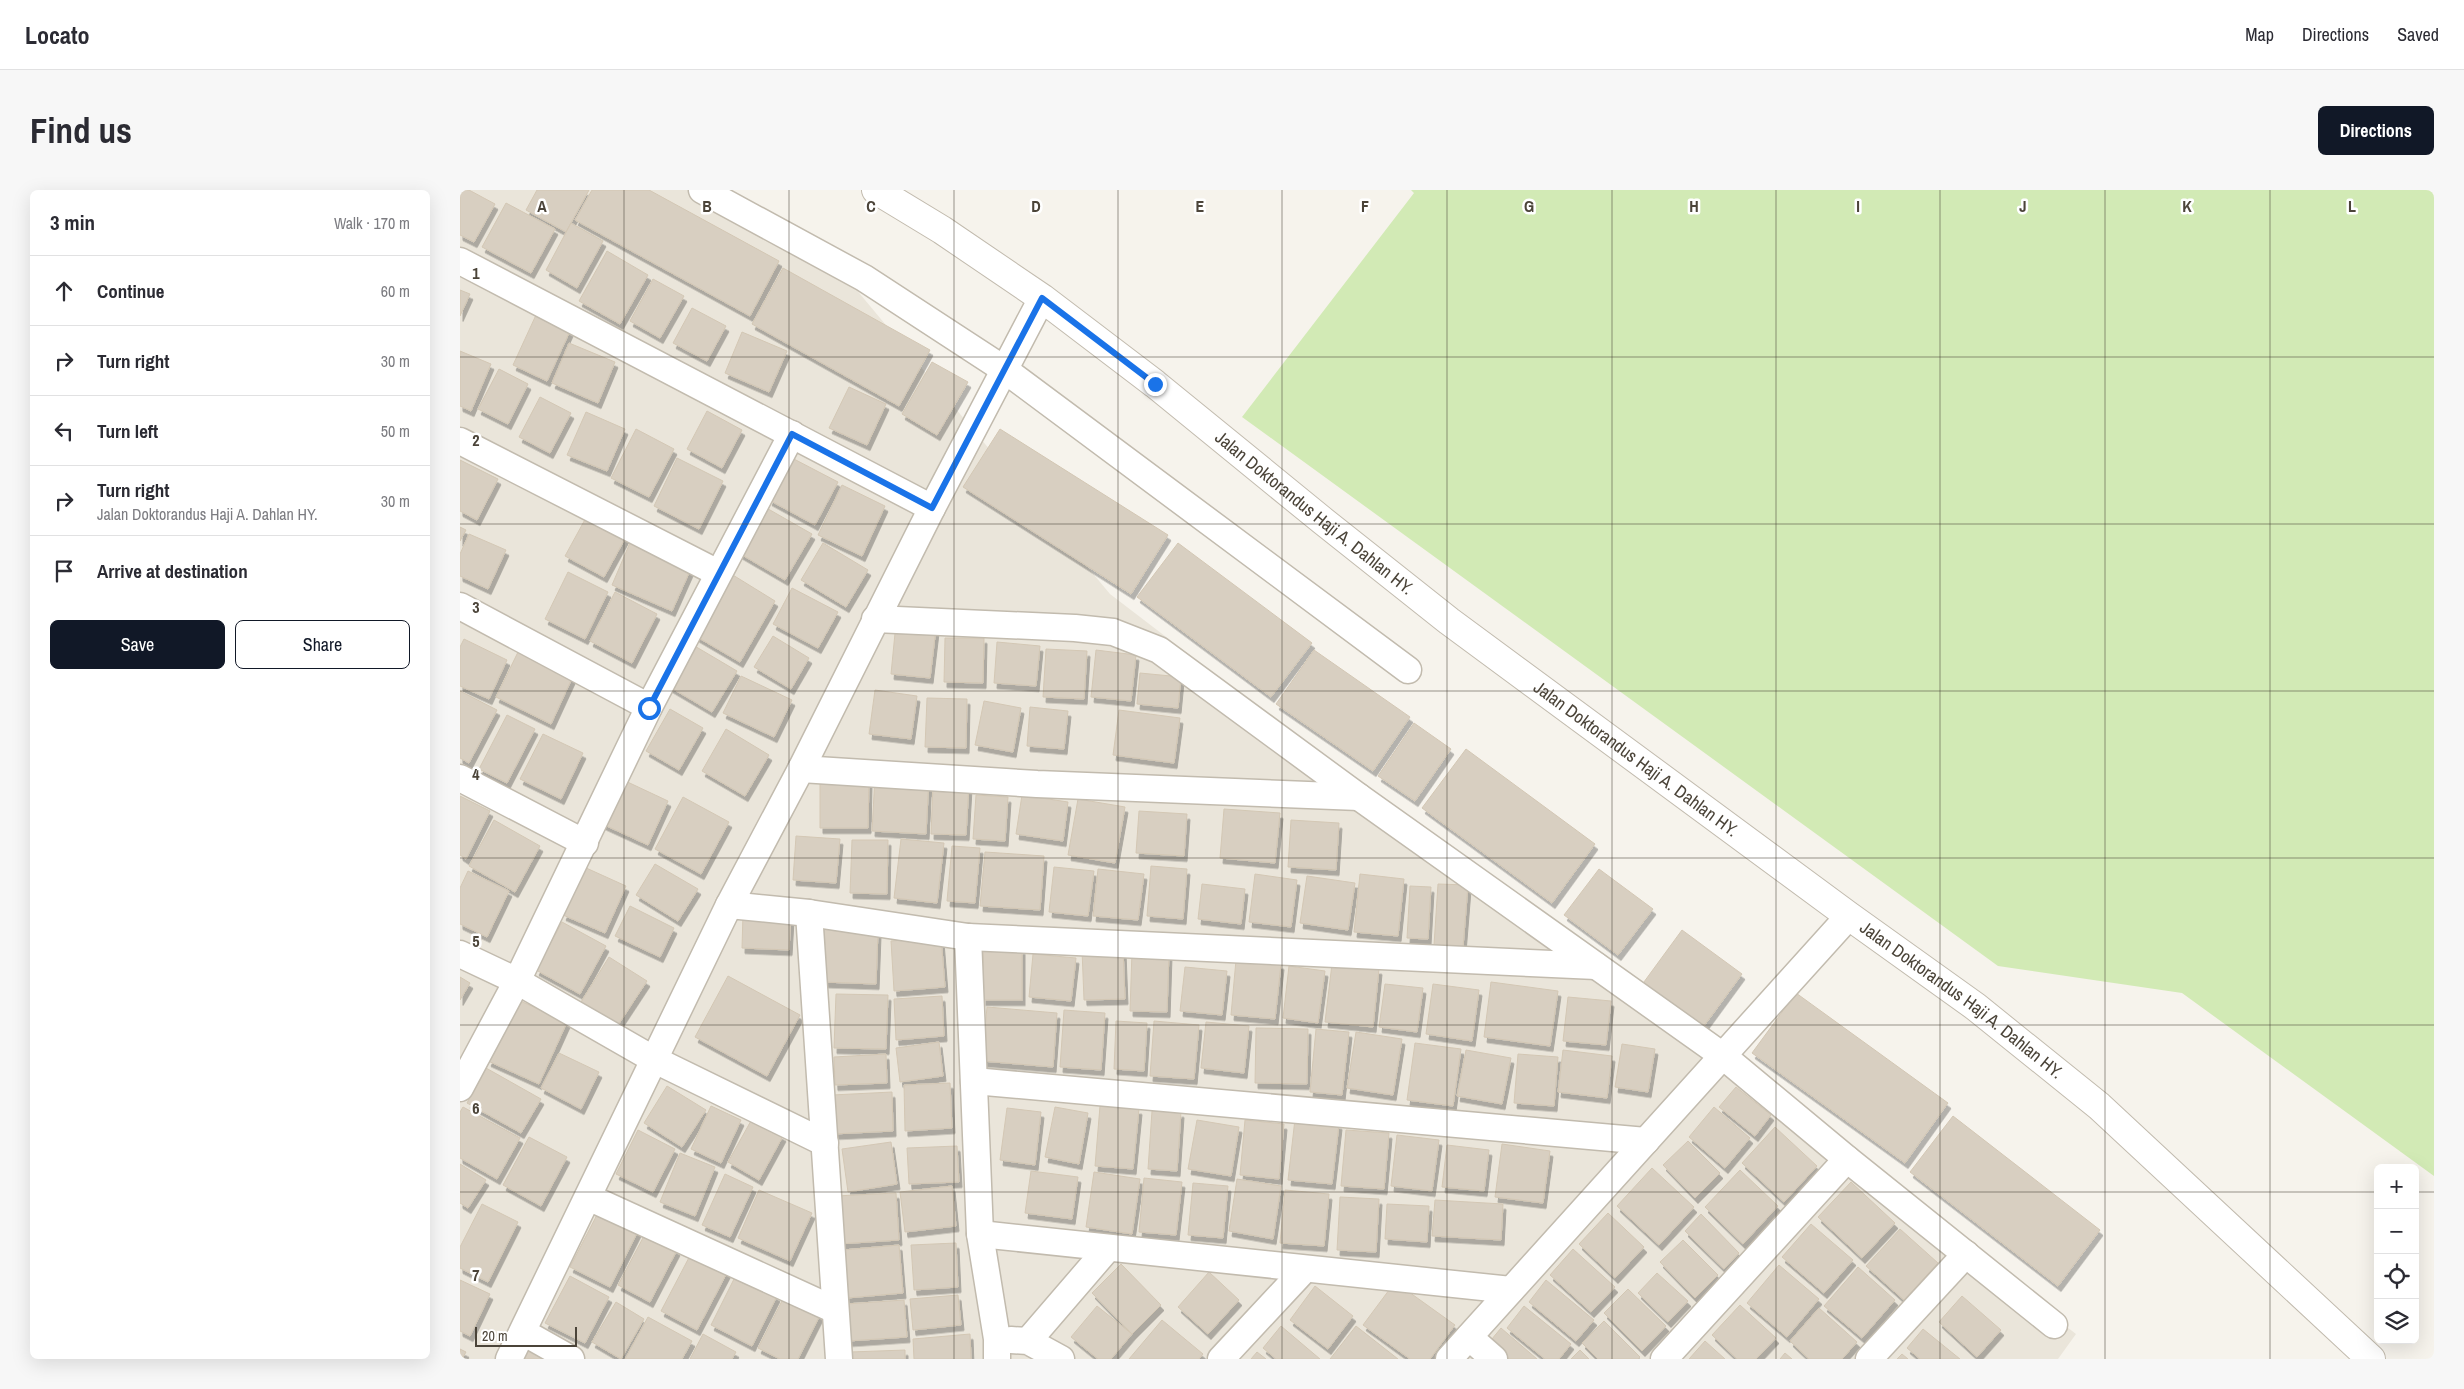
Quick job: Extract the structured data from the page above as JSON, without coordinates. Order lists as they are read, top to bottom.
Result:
{
  "streets": {
    "street": ["Jalan Doktorandus Haji A. Dahlan HY."]
  },
  "scale_bar": "20 m",
  "page": {
    "header": "Locato",
    "nav": ["Map", "Directions", "Saved"],
    "buttons": [
      "Directions",
      ["Save", "Share"]
    ],
    "title": "Find us",
    "heading": ["3 min", "Walk · 170 m"],
    "list": [
      ["Continue", "60 m"],
      ["Turn right", "30 m"],
      ["Turn left", "50 m"],
      ["Turn right", "Jalan Doktorandus Haji A. Dahlan HY.", "30 m"],
      "Arrive at destination"
    ],
    "map_buttons": ["+", "−"],
    "scale": "20 m"
  },
  "grid": {
    "columns": [
      "A",
      "B",
      "C",
      "D",
      "E",
      "F",
      "G",
      "H",
      "I",
      "J",
      "K",
      "L"
    ],
    "rows": [
      "1",
      "2",
      "3",
      "4",
      "5",
      "6",
      "7"
    ]
  }
}
